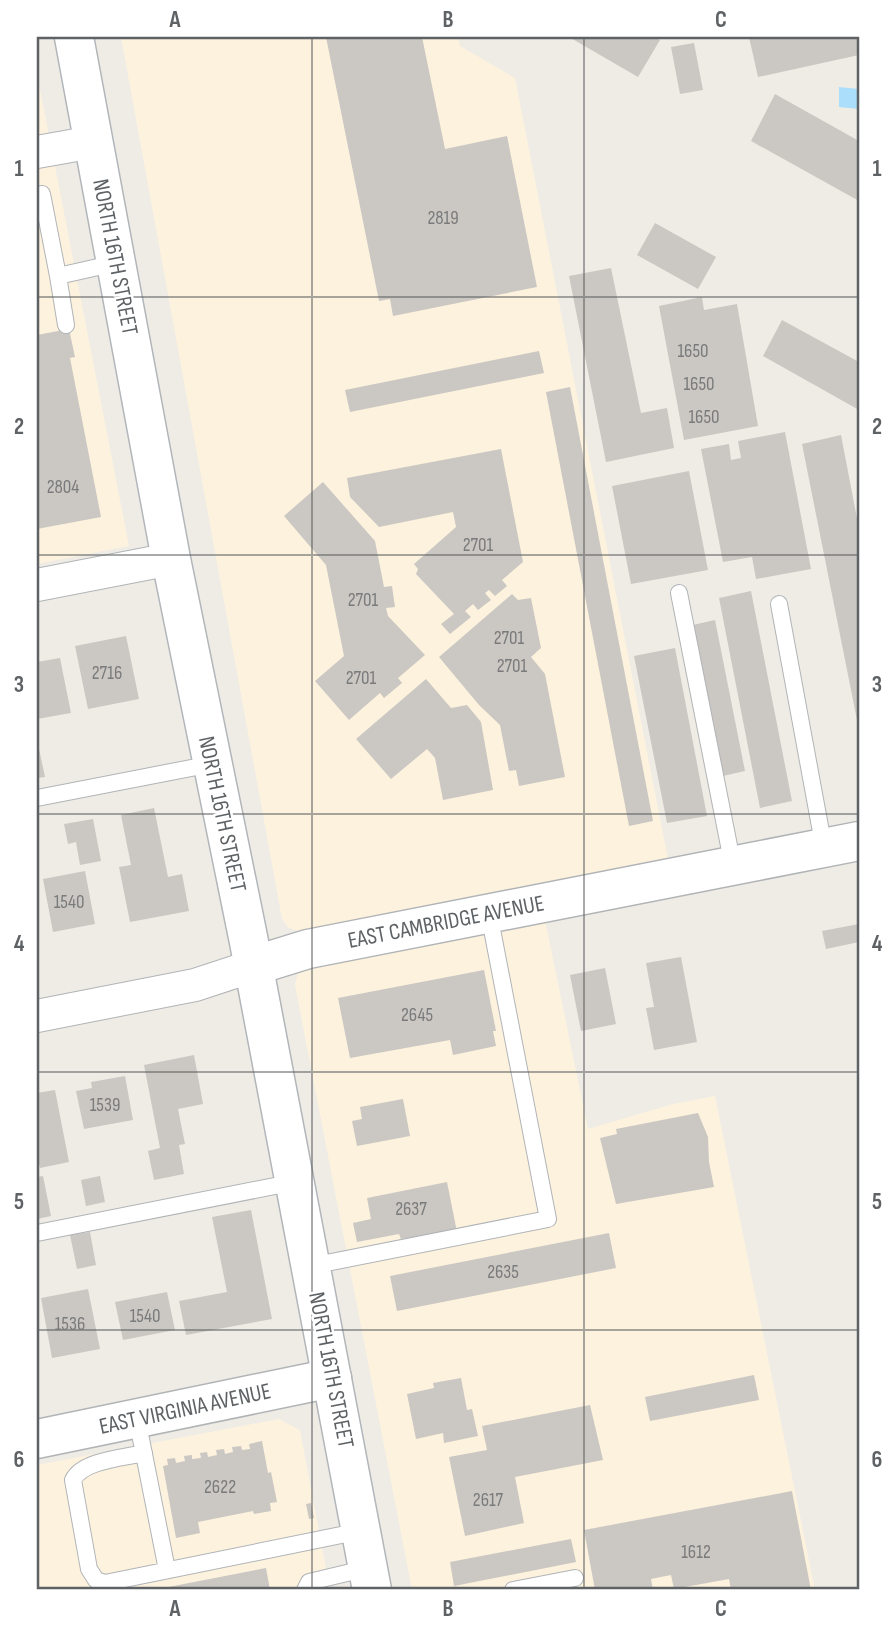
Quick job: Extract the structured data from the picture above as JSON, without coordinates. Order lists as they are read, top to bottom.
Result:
{
  "streets": {
    "main road": ["NORTH 16TH STREET", "EAST CAMBRIDGE AVENUE", "EAST VIRGINIA AVENUE"]
  },
  "crossings": [
    ["NORTH 16TH STREET", "EAST CAMBRIDGE AVENUE"],
    ["NORTH 16TH STREET", "EAST VIRGINIA AVENUE"]
  ],
  "house_numbers": [
    "2819",
    "1650",
    "1650",
    "1650",
    "2804",
    "2701",
    "2701",
    "2701",
    "2701",
    "2716",
    "2701",
    "1540",
    "2645",
    "1539",
    "2637",
    "2635",
    "1540",
    "1536",
    "2622",
    "2617",
    "1612"
  ],
  "grid": {
    "columns": ["A", "B", "C"],
    "rows": [
      "1",
      "2",
      "3",
      "4",
      "5",
      "6"
    ]
  }
}
